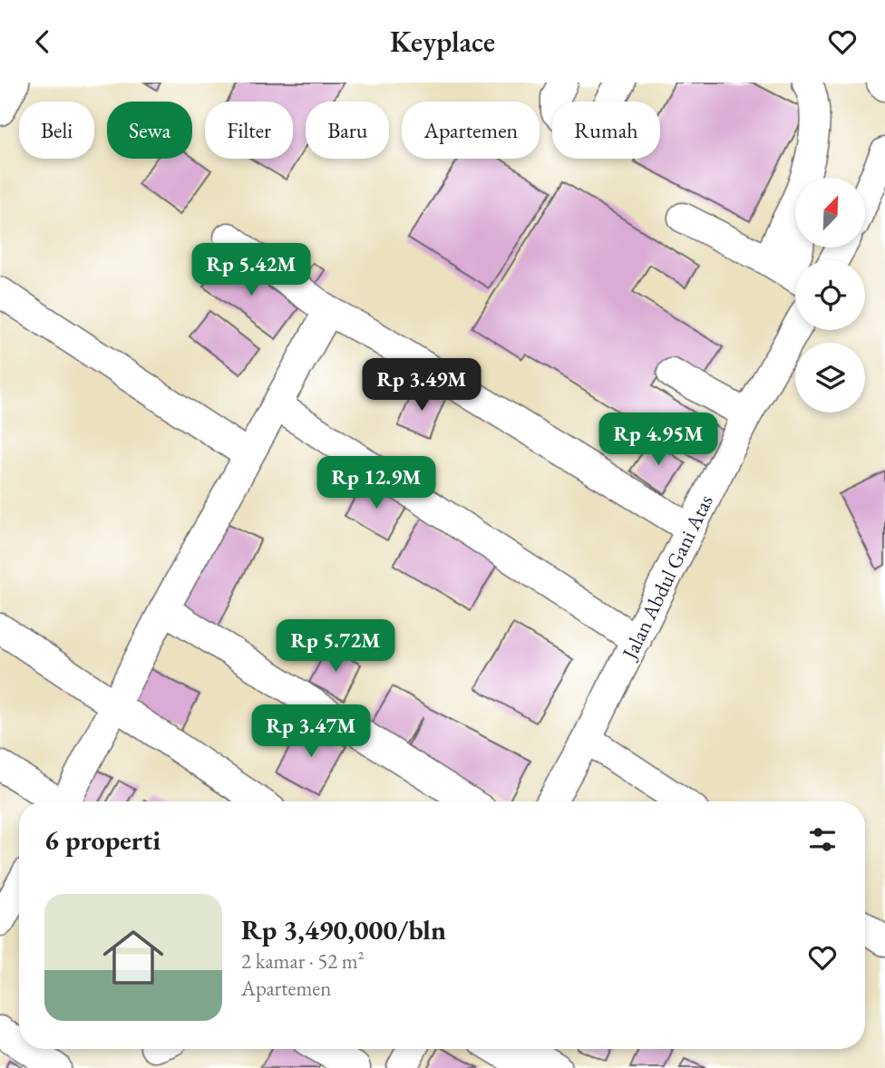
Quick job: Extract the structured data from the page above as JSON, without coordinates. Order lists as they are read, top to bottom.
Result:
{
  "streets": {
    "street": ["Jalan Abdul Gani Atas"]
  },
  "north": "top right",
  "page": {
    "header": "Keyplace",
    "chip": [
      "Beli",
      "Sewa",
      "Filter",
      "Baru",
      "Apartemen",
      "Rumah"
    ],
    "price": [
      "Rp 5.42M",
      "Rp 3.49M",
      "Rp 4.95M",
      "Rp 12.9M",
      "Rp 5.72M",
      "Rp 3.47M"
    ],
    "heading": "6 properti",
    "list": [
      {
        "name": "Rp 3,490,000/bln",
        "note": "2 kamar · 52 m² · Apartemen"
      }
    ]
  }
}
